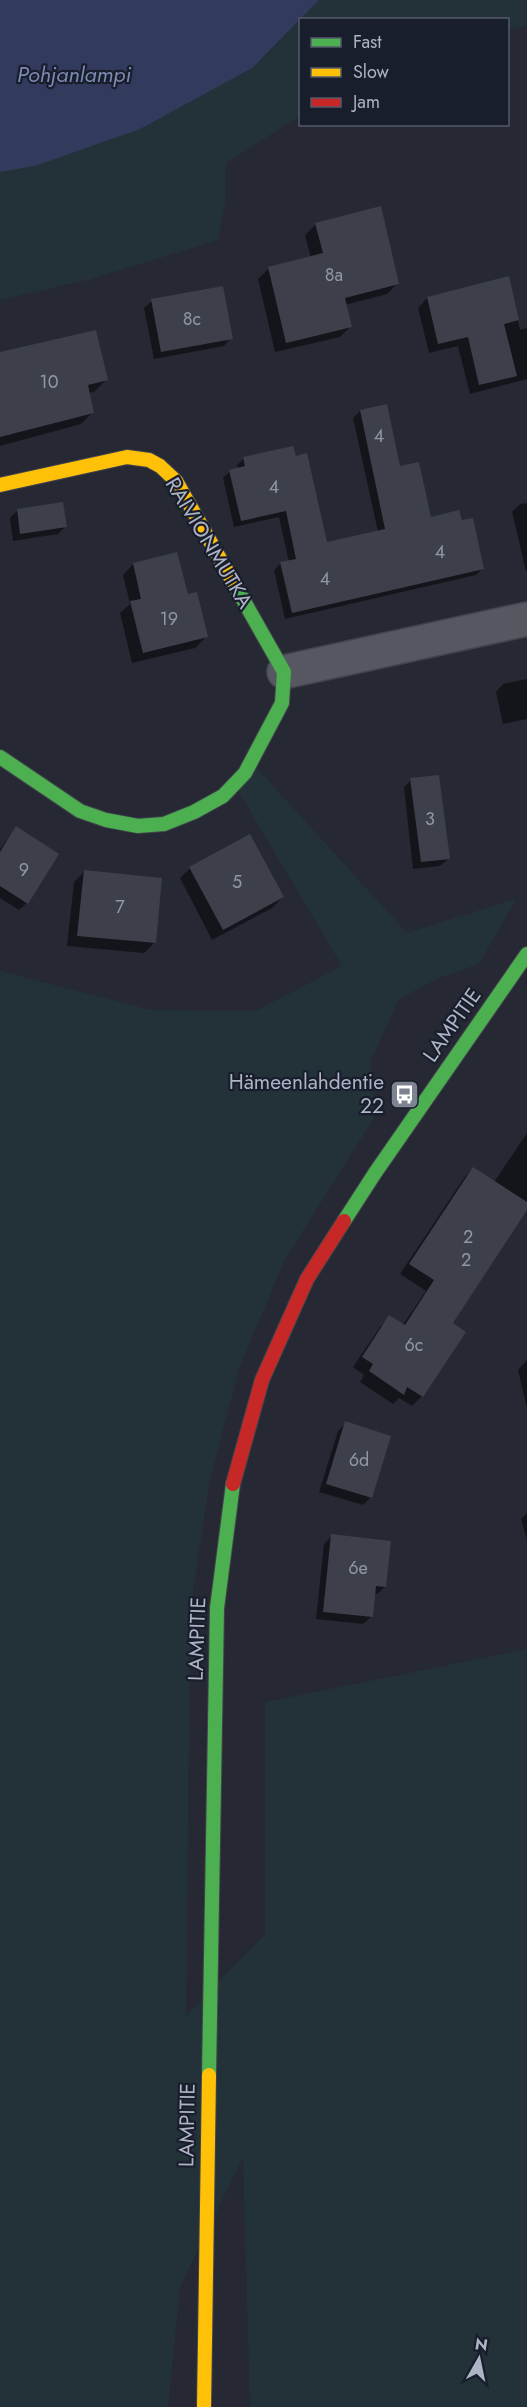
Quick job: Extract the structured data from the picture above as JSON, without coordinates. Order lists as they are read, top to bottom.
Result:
{
  "streets": {
    "street": ["RAIVIONMUTKA", "LAMPITIE"]
  },
  "water": ["Pohjanlampi"],
  "places": {
    "bus stop": ["Hämeenlahdentie 22"]
  },
  "house_numbers": [
    "8a",
    "8c",
    "10",
    "4",
    "4",
    "4",
    "4",
    "19",
    "3",
    "9",
    "5",
    "7",
    "2",
    "2",
    "6c",
    "6d",
    "6e"
  ],
  "legend": ["Fast", "Slow", "Jam"],
  "north": "top"
}
